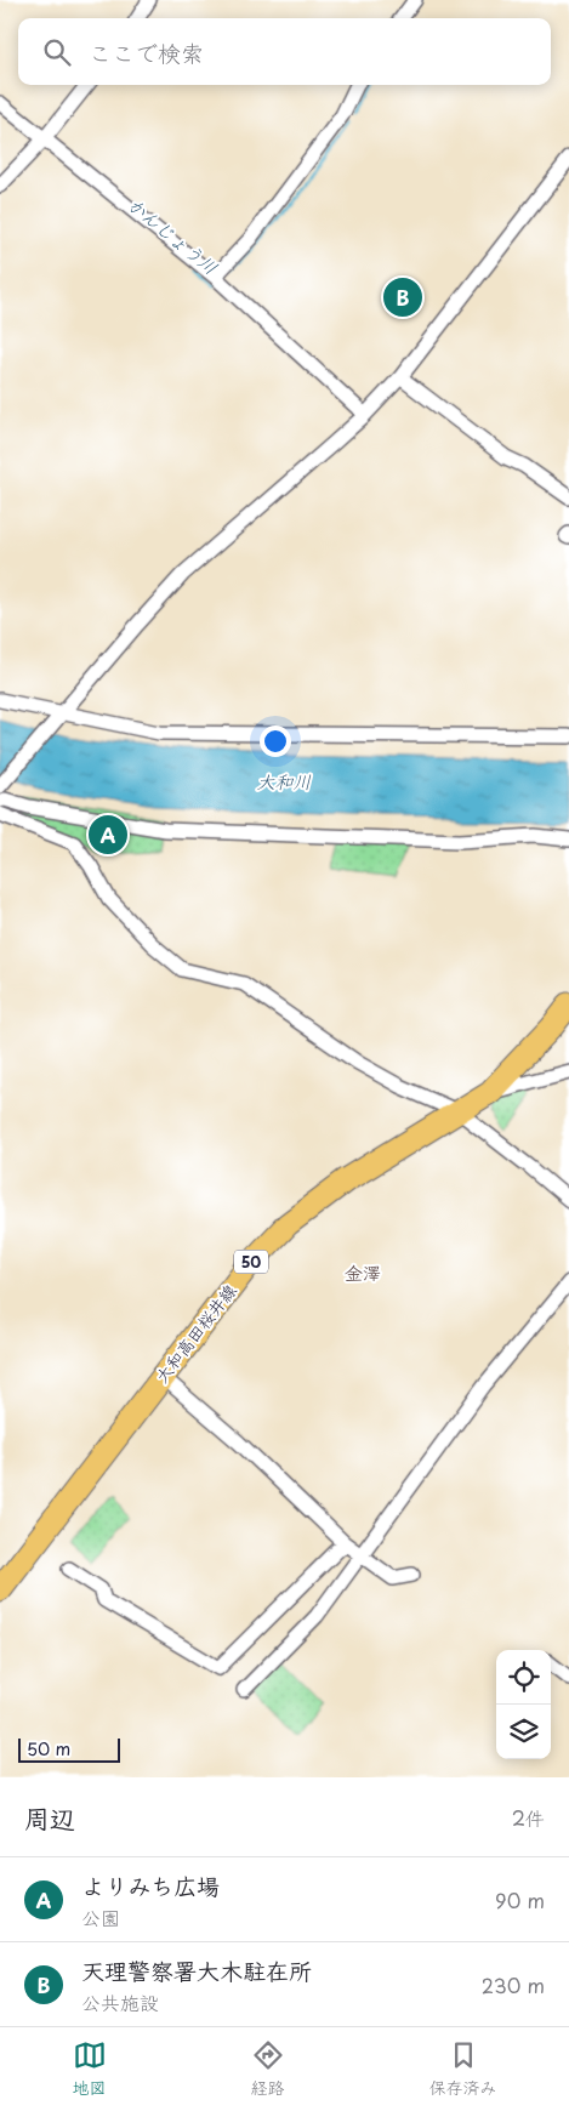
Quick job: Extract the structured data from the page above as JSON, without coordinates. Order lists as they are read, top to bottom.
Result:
{
  "streets": {
    "main road": ["50", "大和高田桜井線"]
  },
  "districts": ["金澤"],
  "water": ["かんじょう川", "大和川"],
  "scale_bar": "50 m",
  "page": {
    "search": "ここで検索",
    "pins": ["B", "A"],
    "scale": "50 m",
    "heading": ["周辺", "2件"],
    "list": [
      {
        "mark": "A",
        "name": "よりみち広場",
        "note": "公園",
        "value": "90 m"
      },
      {
        "mark": "B",
        "name": "天理警察署大木駐在所",
        "note": "公共施設",
        "value": "230 m"
      }
    ],
    "nav": ["地図", "経路", "保存済み"]
  }
}
